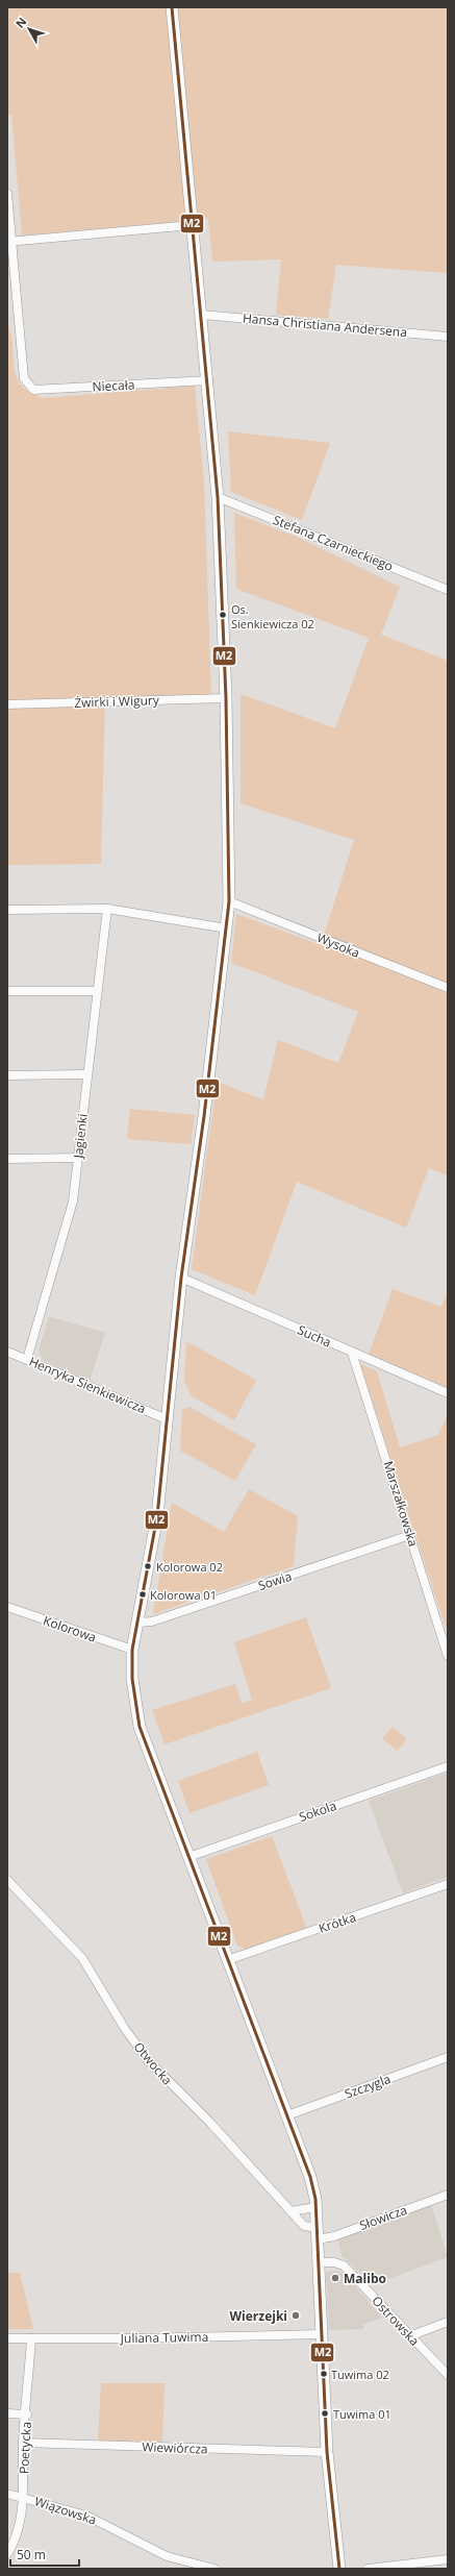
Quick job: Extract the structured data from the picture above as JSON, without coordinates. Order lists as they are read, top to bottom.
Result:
{
  "streets": {
    "street": [
      "Hansa Christiana Andersena",
      "Niecała",
      "Stefana Czarnieckiego",
      "Żwirki i Wigury",
      "Wysoka",
      "Jagienki",
      "Sucha",
      "Henryka Sienkiewicza",
      "Marszałkowska",
      "Sowia",
      "Kolorowa",
      "Sokola",
      "Krótka",
      "Otwocka",
      "Szczygla",
      "Słowicza",
      "Ostrowska",
      "Juliana Tuwima",
      "Poetycka",
      "Wiewiórcza",
      "Wiązowska"
    ]
  },
  "crossings": [
    ["Jagienki", "Henryka Sienkiewicza"],
    ["Sucha", "Marszałkowska"],
    ["Marszałkowska", "Sowia"],
    ["Otwocka", "Słowicza"],
    ["Juliana Tuwima", "Poetycka"],
    ["Poetycka", "Wiewiórcza"],
    ["Poetycka", "Wiązowska"]
  ],
  "places": [
    "Os. Sienkiewicza 02",
    "Kolorowa 02",
    "Kolorowa 01",
    "Malibo",
    "Wierzejki",
    "Tuwima 02",
    "Tuwima 01"
  ],
  "lines": ["transit line M2"],
  "scale_bar": "50 m",
  "north": "top left"
}
